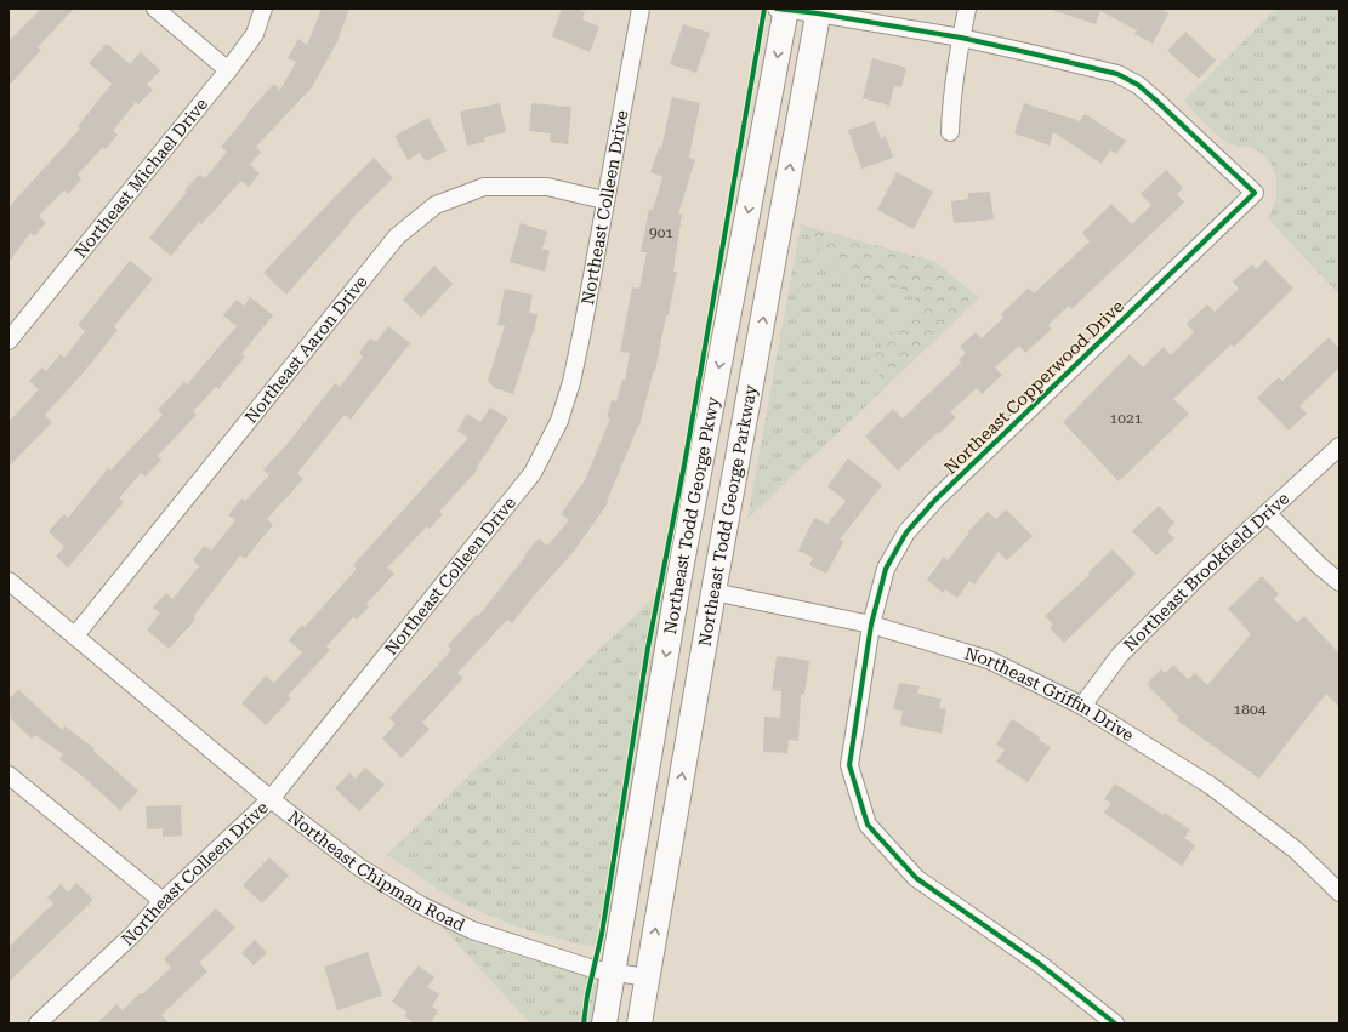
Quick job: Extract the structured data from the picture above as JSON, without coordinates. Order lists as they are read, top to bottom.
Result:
{
  "streets": {
    "main road": ["Northeast Todd George Pkwy", "Northeast Todd George Parkway"],
    "street": [
      "Northeast Michael Drive",
      "Northeast Colleen Drive",
      "Northeast Aaron Drive",
      "Northeast Copperwood Drive",
      "Northeast Brookfield Drive",
      "Northeast Griffin Drive",
      "Northeast Chipman Road"
    ]
  },
  "crossings": [
    ["Northeast Colleen Drive", "Northeast Aaron Drive"],
    ["Northeast Colleen Drive", "Northeast Chipman Road"],
    ["Northeast Aaron Drive", "Northeast Chipman Road"],
    ["Northeast Copperwood Drive", "Northeast Griffin Drive"],
    ["Northeast Todd George Pkwy", "Northeast Chipman Road"],
    ["Northeast Todd George Parkway", "Northeast Griffin Drive"],
    ["Northeast Todd George Parkway", "Northeast Chipman Road"],
    ["Northeast Brookfield Drive", "Northeast Griffin Drive"]
  ],
  "one_way": ["Northeast Todd George Pkwy", "Northeast Todd George Parkway"],
  "house_numbers": ["901", "1021", "1804"]
}
